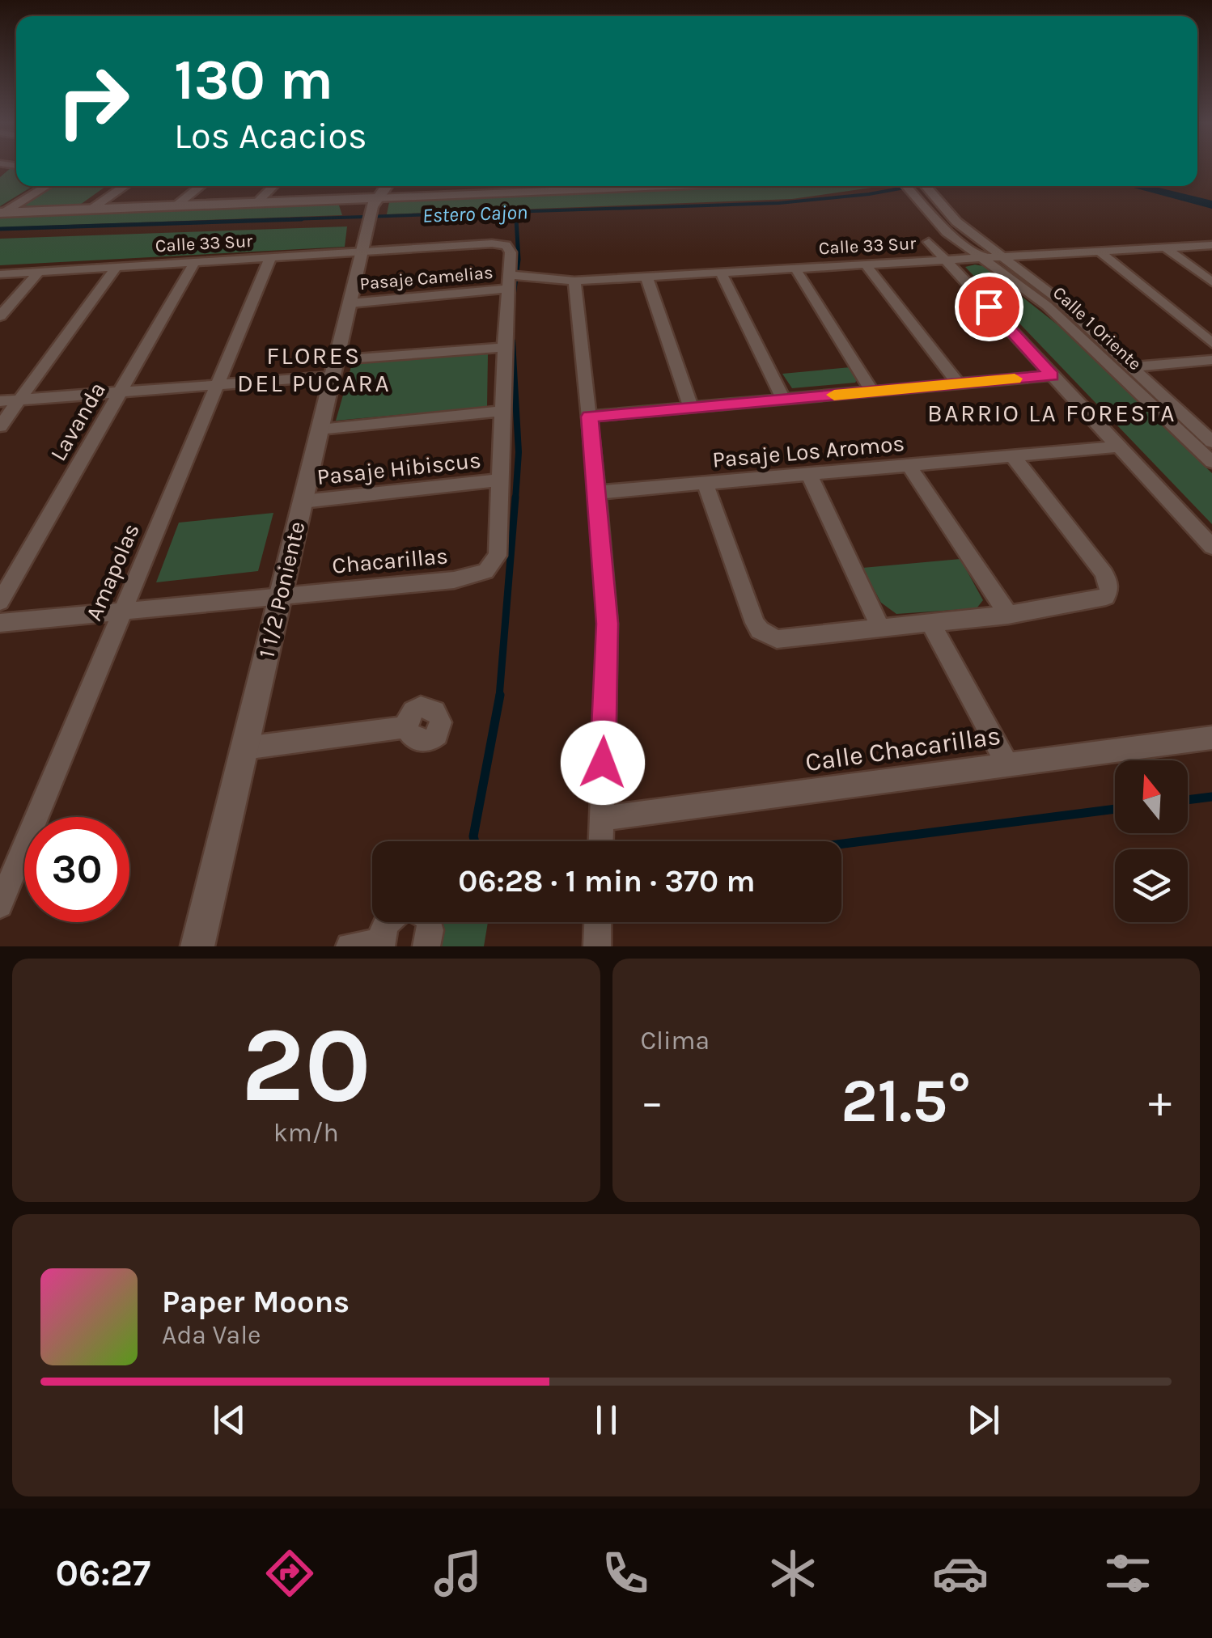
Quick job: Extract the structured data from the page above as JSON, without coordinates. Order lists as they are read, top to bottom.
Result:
{
  "streets": {
    "street": [
      "Calle 33 Sur",
      "Pasaje Camelias",
      "Calle 1 Oriente",
      "Lavanda",
      "Pasaje Los Aromos",
      "Pasaje Hibiscus",
      "Chacarillas",
      "Amapolas",
      "1 1/2 Poniente",
      "Calle Chacarillas"
    ]
  },
  "crossings": [
    ["Calle 33 Sur", "Pasaje Camelias"],
    ["Calle 33 Sur", "Calle 1 Oriente"],
    ["Calle 33 Sur", "Lavanda"],
    ["Calle 33 Sur", "Amapolas"],
    ["Calle 33 Sur", "1 1/2 Poniente"],
    ["Pasaje Camelias", "1 1/2 Poniente"],
    ["Pasaje Hibiscus", "Chacarillas"],
    ["Pasaje Hibiscus", "1 1/2 Poniente"],
    ["Chacarillas", "Amapolas"],
    ["Chacarillas", "1 1/2 Poniente"]
  ],
  "districts": ["FLORES DEL PUCARA", "BARRIO LA FORESTA"],
  "water": ["Estero Cajon"],
  "north": "top",
  "page": {
    "turn": ["130 m", "Los Acacios"],
    "limit": "30",
    "trip": "06:28 · 1 min · 370 m",
    "tile": [
      ["20", "km/h"],
      "Clima"
    ],
    "heat": ["−", "21.5°", "+"],
    "song": ["Paper Moons", "Ada Vale"],
    "tabs": "06:27"
  }
}
